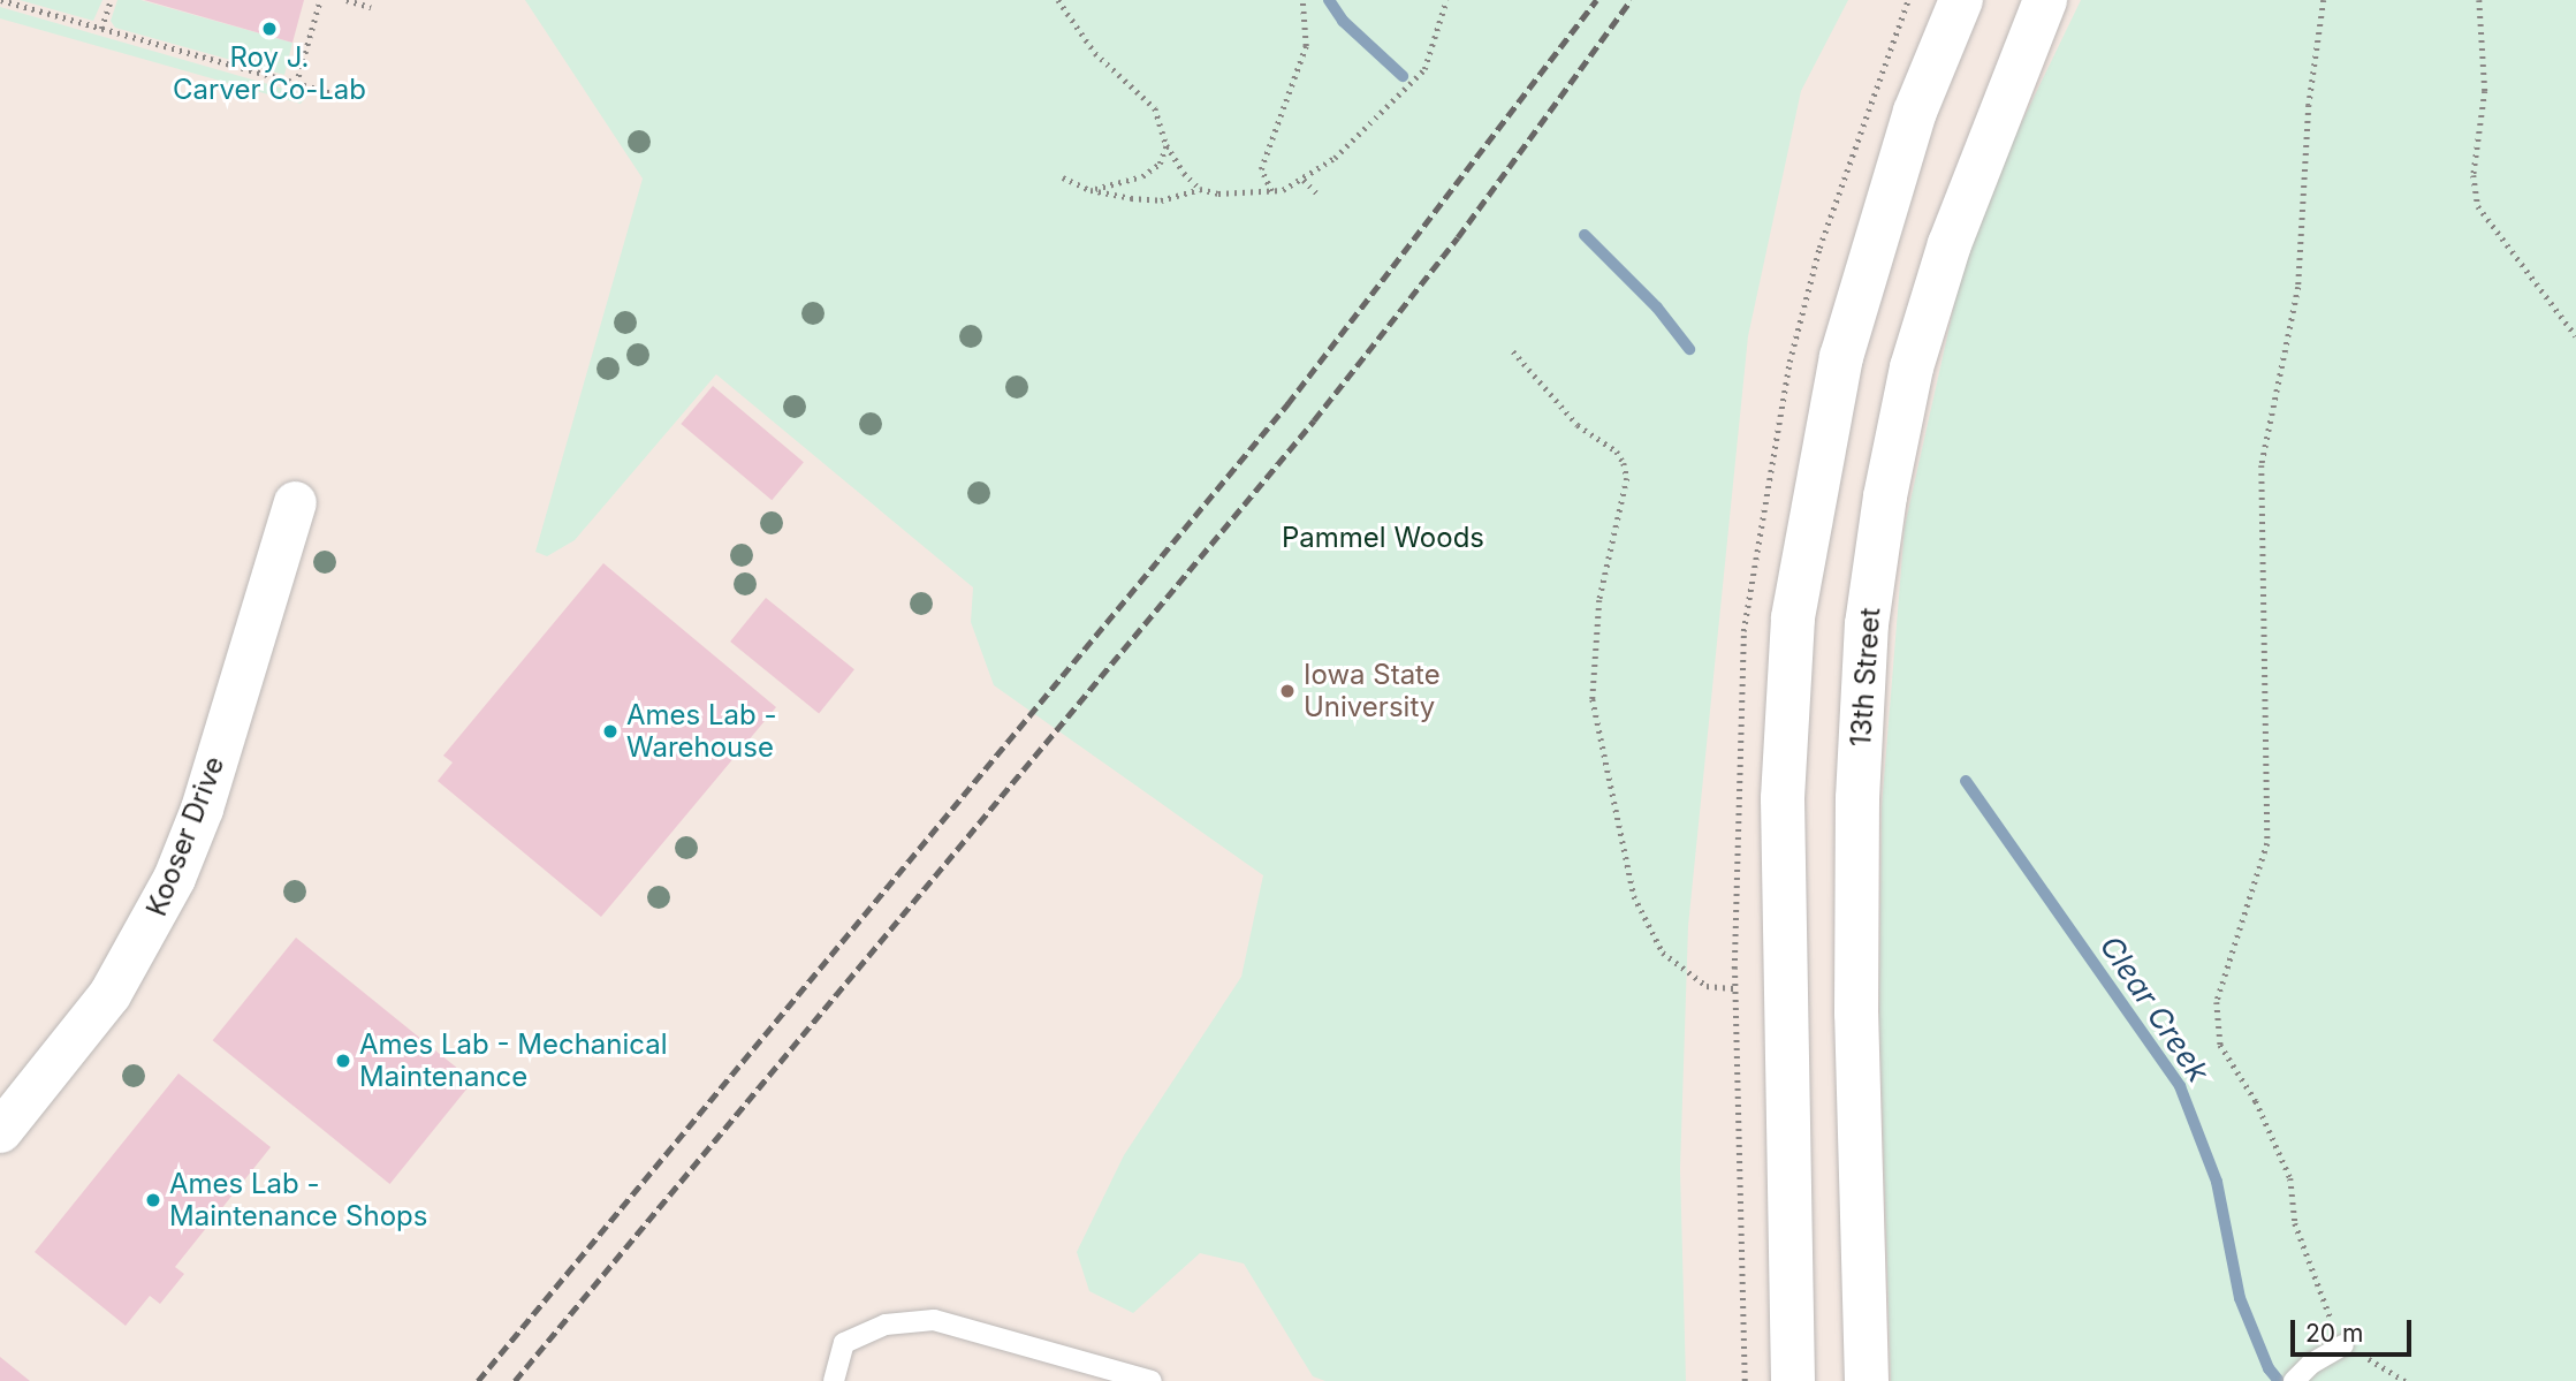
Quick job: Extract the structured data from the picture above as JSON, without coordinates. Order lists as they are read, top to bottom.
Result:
{
  "streets": {
    "main road": ["13th Street"],
    "street": ["Kooser Drive"]
  },
  "water": ["Clear Creek"],
  "parks": ["Pammel Woods"],
  "places": [
    "Roy J. Carver Co-Lab",
    "Iowa State University",
    "Ames Lab - Warehouse",
    "Ames Lab - Mechanical Maintenance",
    "Ames Lab - Maintenance Shops"
  ],
  "scale_bar": "20 m"
}
